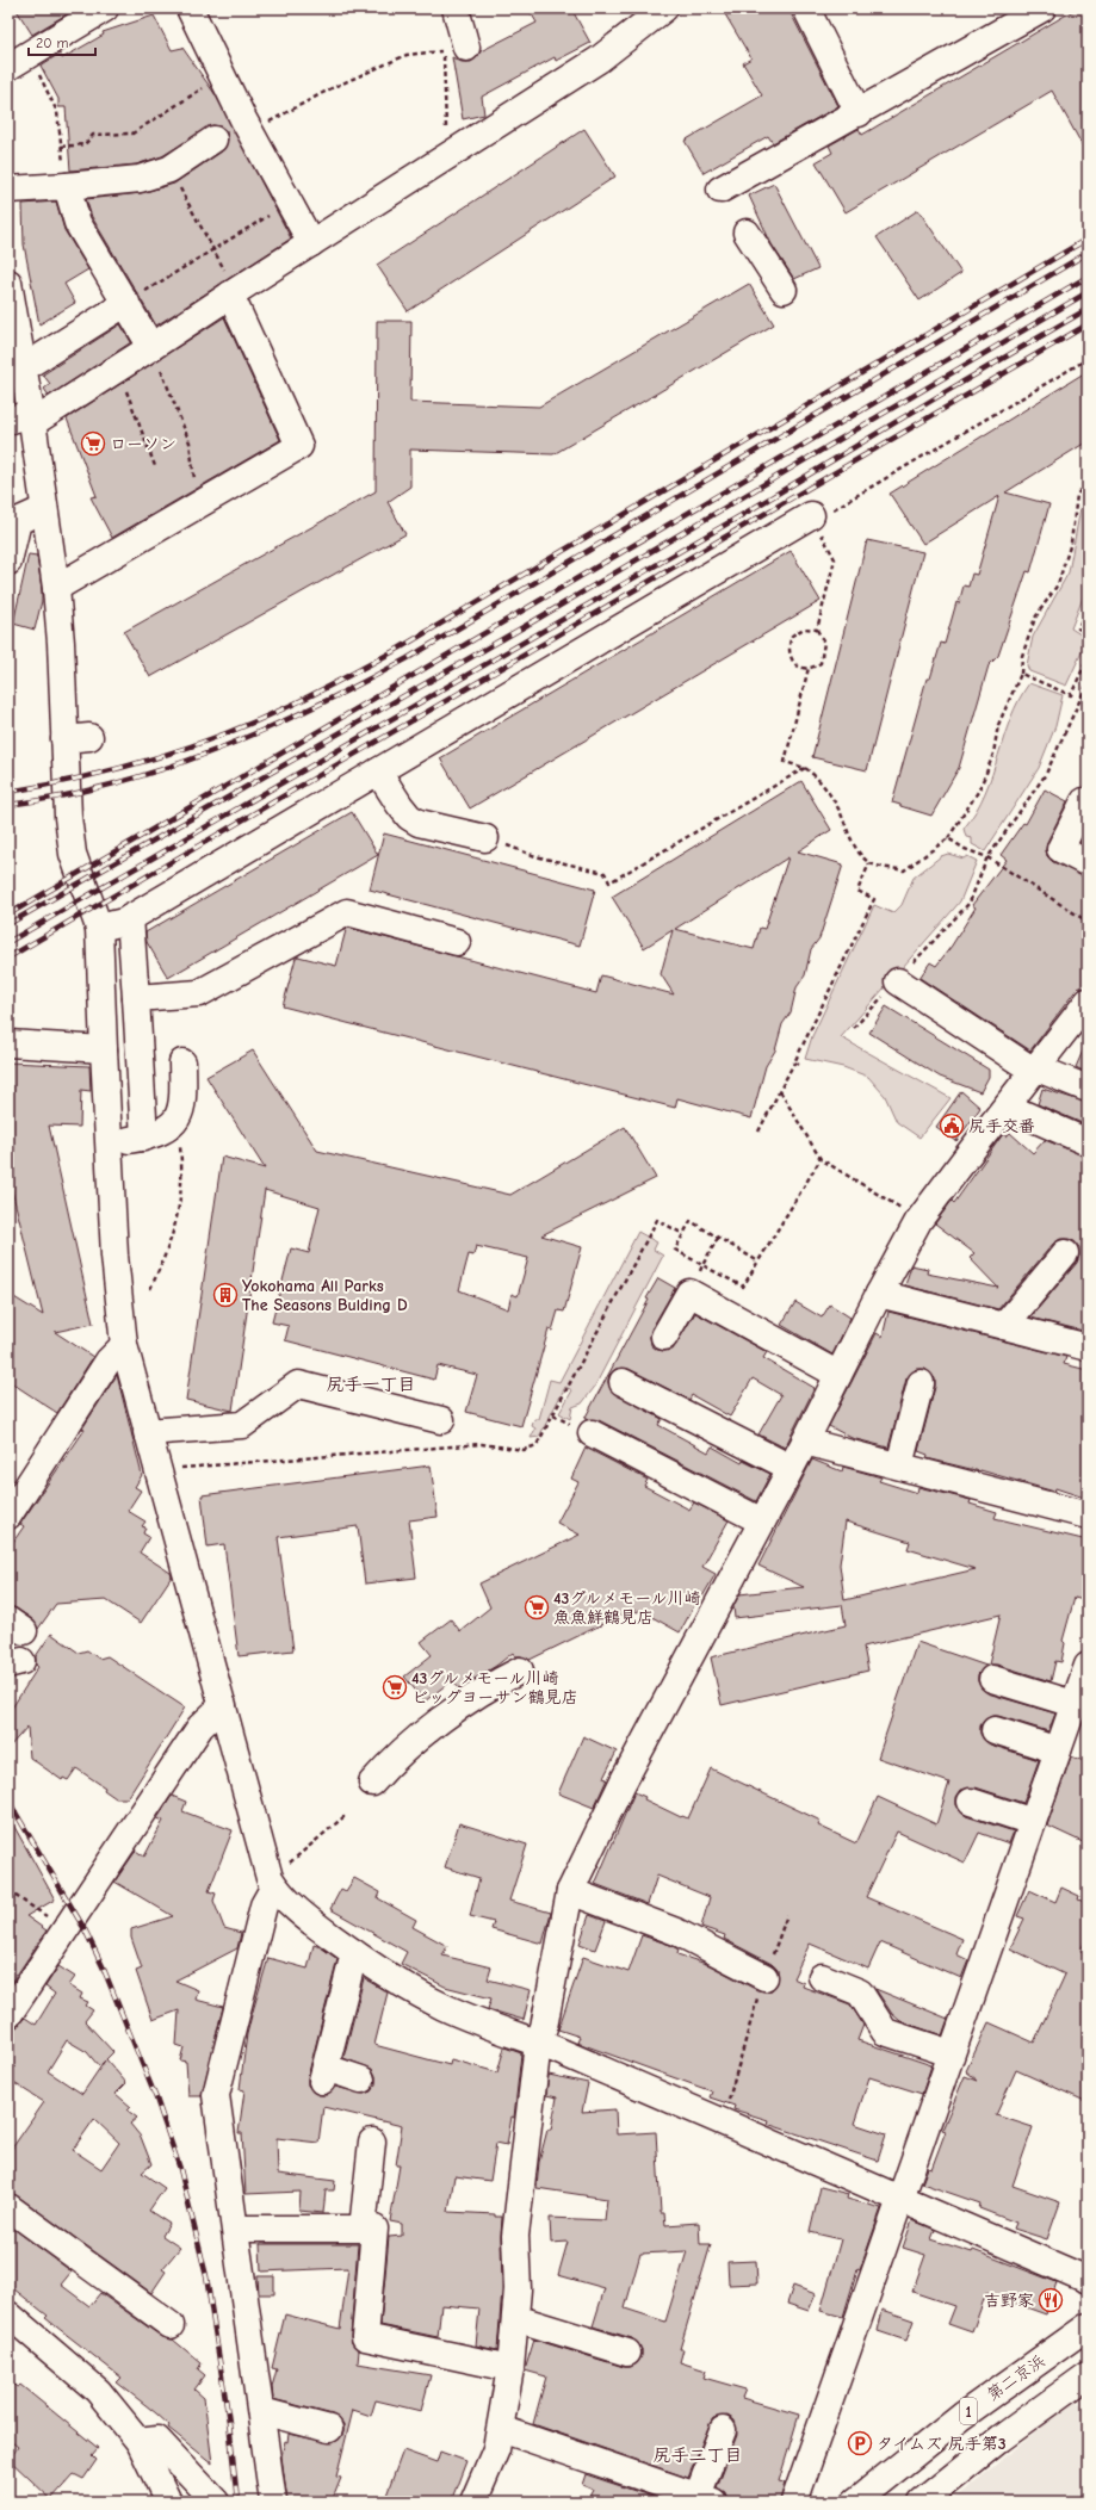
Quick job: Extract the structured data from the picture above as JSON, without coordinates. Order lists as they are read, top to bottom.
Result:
{
  "streets": {
    "main road": ["第二京浜", "1"]
  },
  "districts": ["尻手一丁目", "尻手二丁目"],
  "places": {
    "supermarket": ["ローソン", "43グルメモール川崎 魚魚鮮鶴見店", "43グルメモール川崎 ビッグヨーサン鶴見店"],
    "public building": ["尻手交番"],
    "building": ["Yokohama All Parks The Seasons Bulding D"],
    "restaurant": ["吉野家"],
    "parking": ["タイムズ 尻手第3"]
  },
  "scale_bar": "20 m"
}
